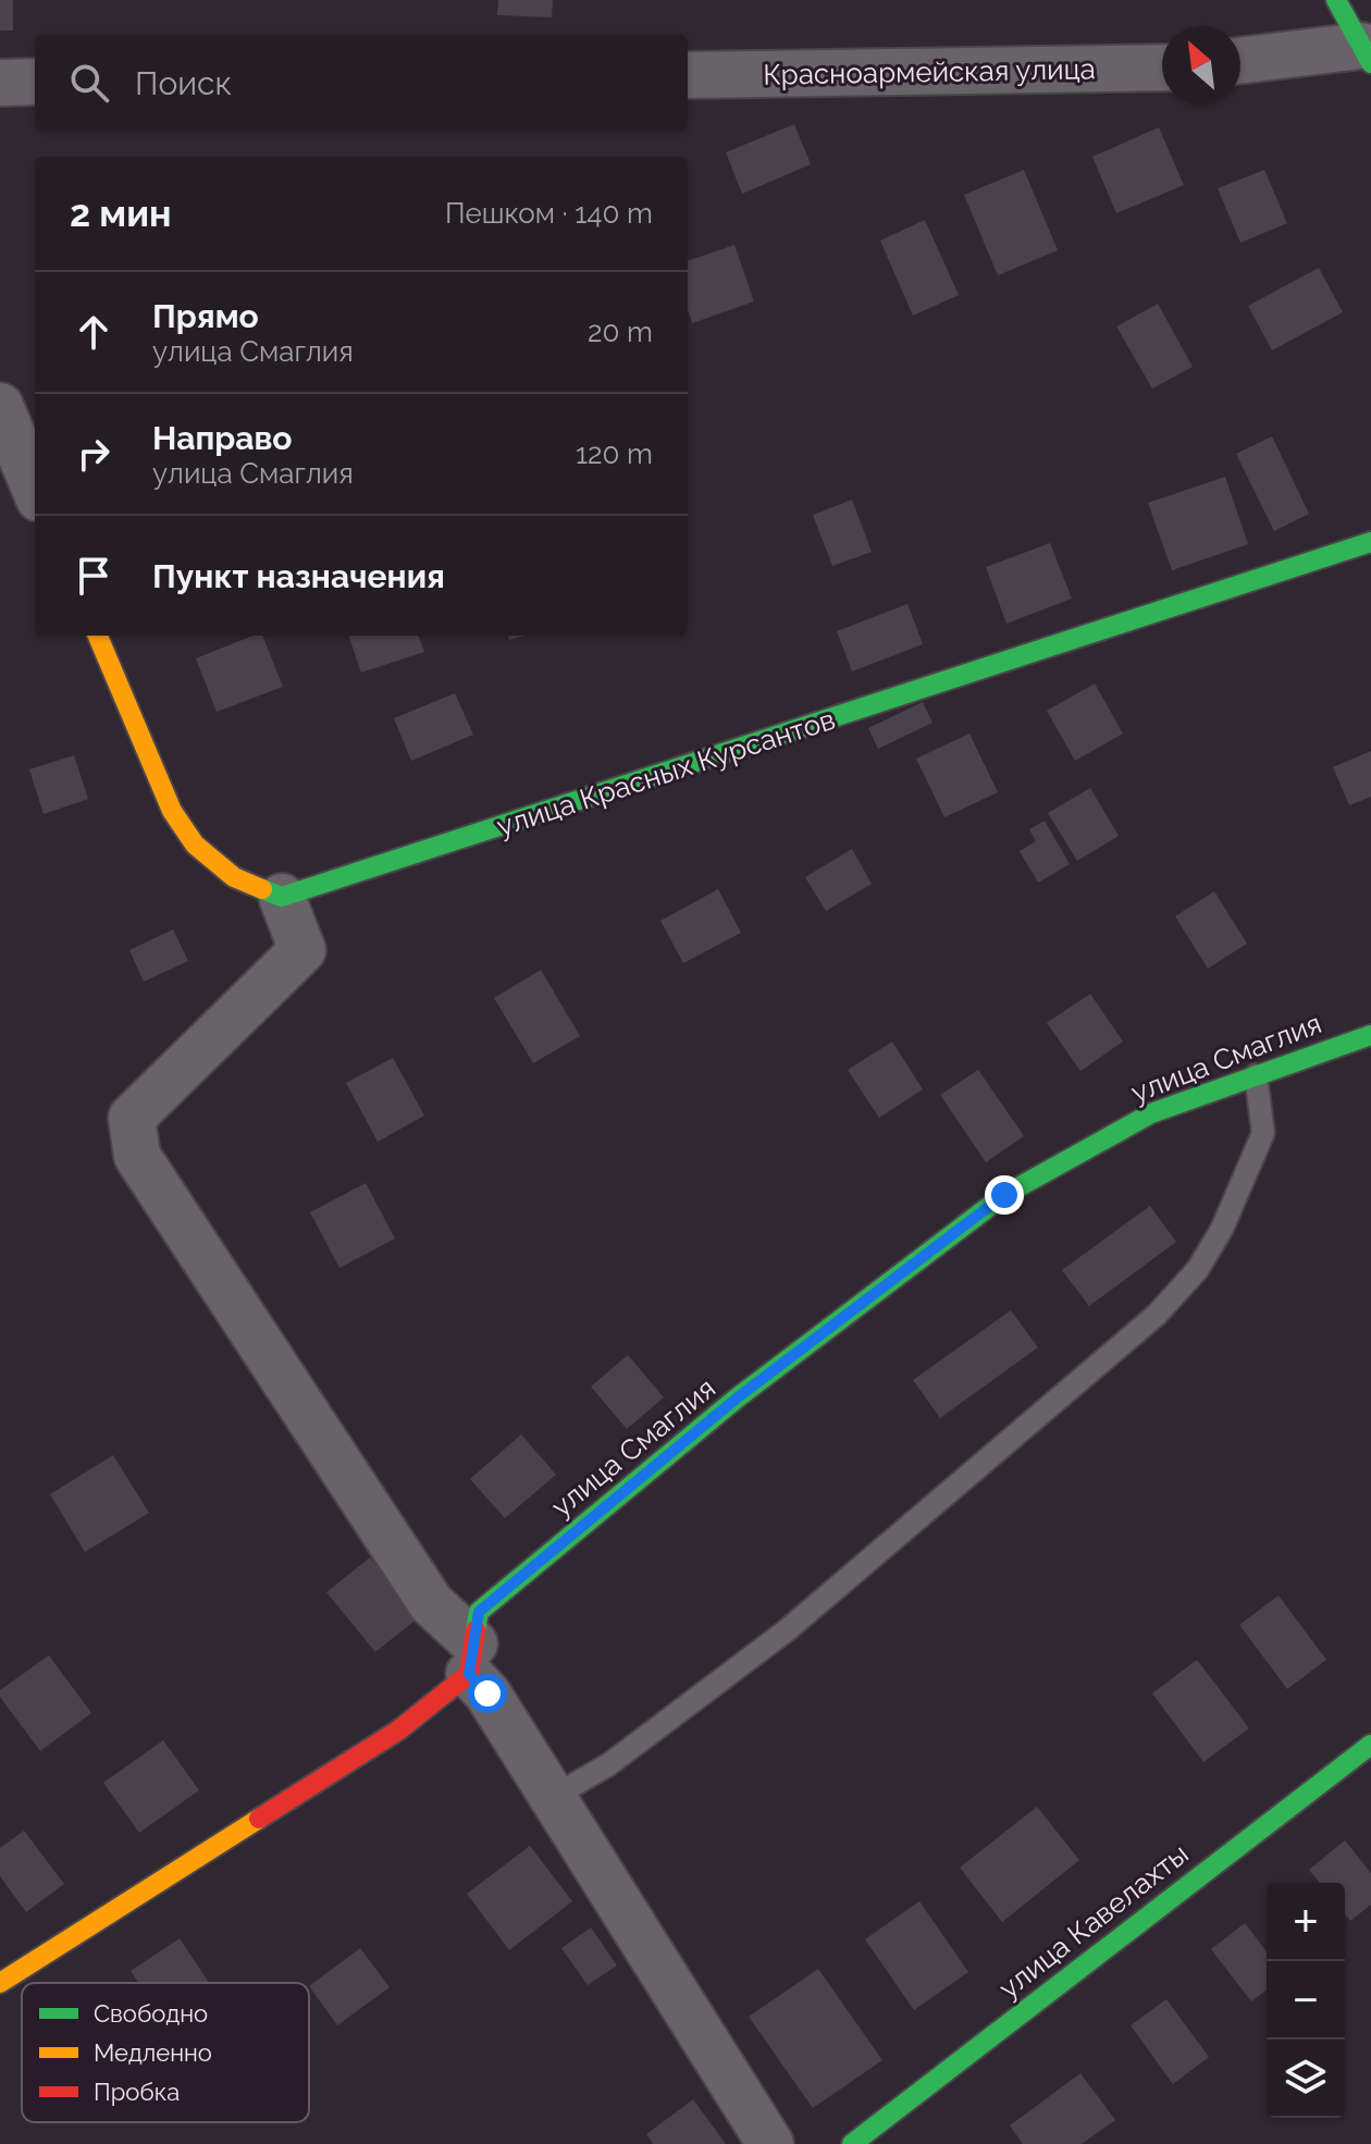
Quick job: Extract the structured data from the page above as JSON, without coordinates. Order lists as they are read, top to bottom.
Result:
{
  "streets": {
    "street": [
      "Красноармейская улица",
      "улица Красных Курсантов",
      "улица Смаглия",
      "улица Кавелахты"
    ]
  },
  "legend": ["Свободно", "Медленно", "Пробка"],
  "north": "top left",
  "page": {
    "search": "Поиск",
    "heading": ["2 мин", "Пешком · 140 m"],
    "list": [
      ["Прямо", "улица Смаглия", "20 m"],
      ["Направо", "улица Смаглия", "120 m"],
      "Пункт назначения"
    ],
    "map_buttons": ["+", "−"]
  }
}
